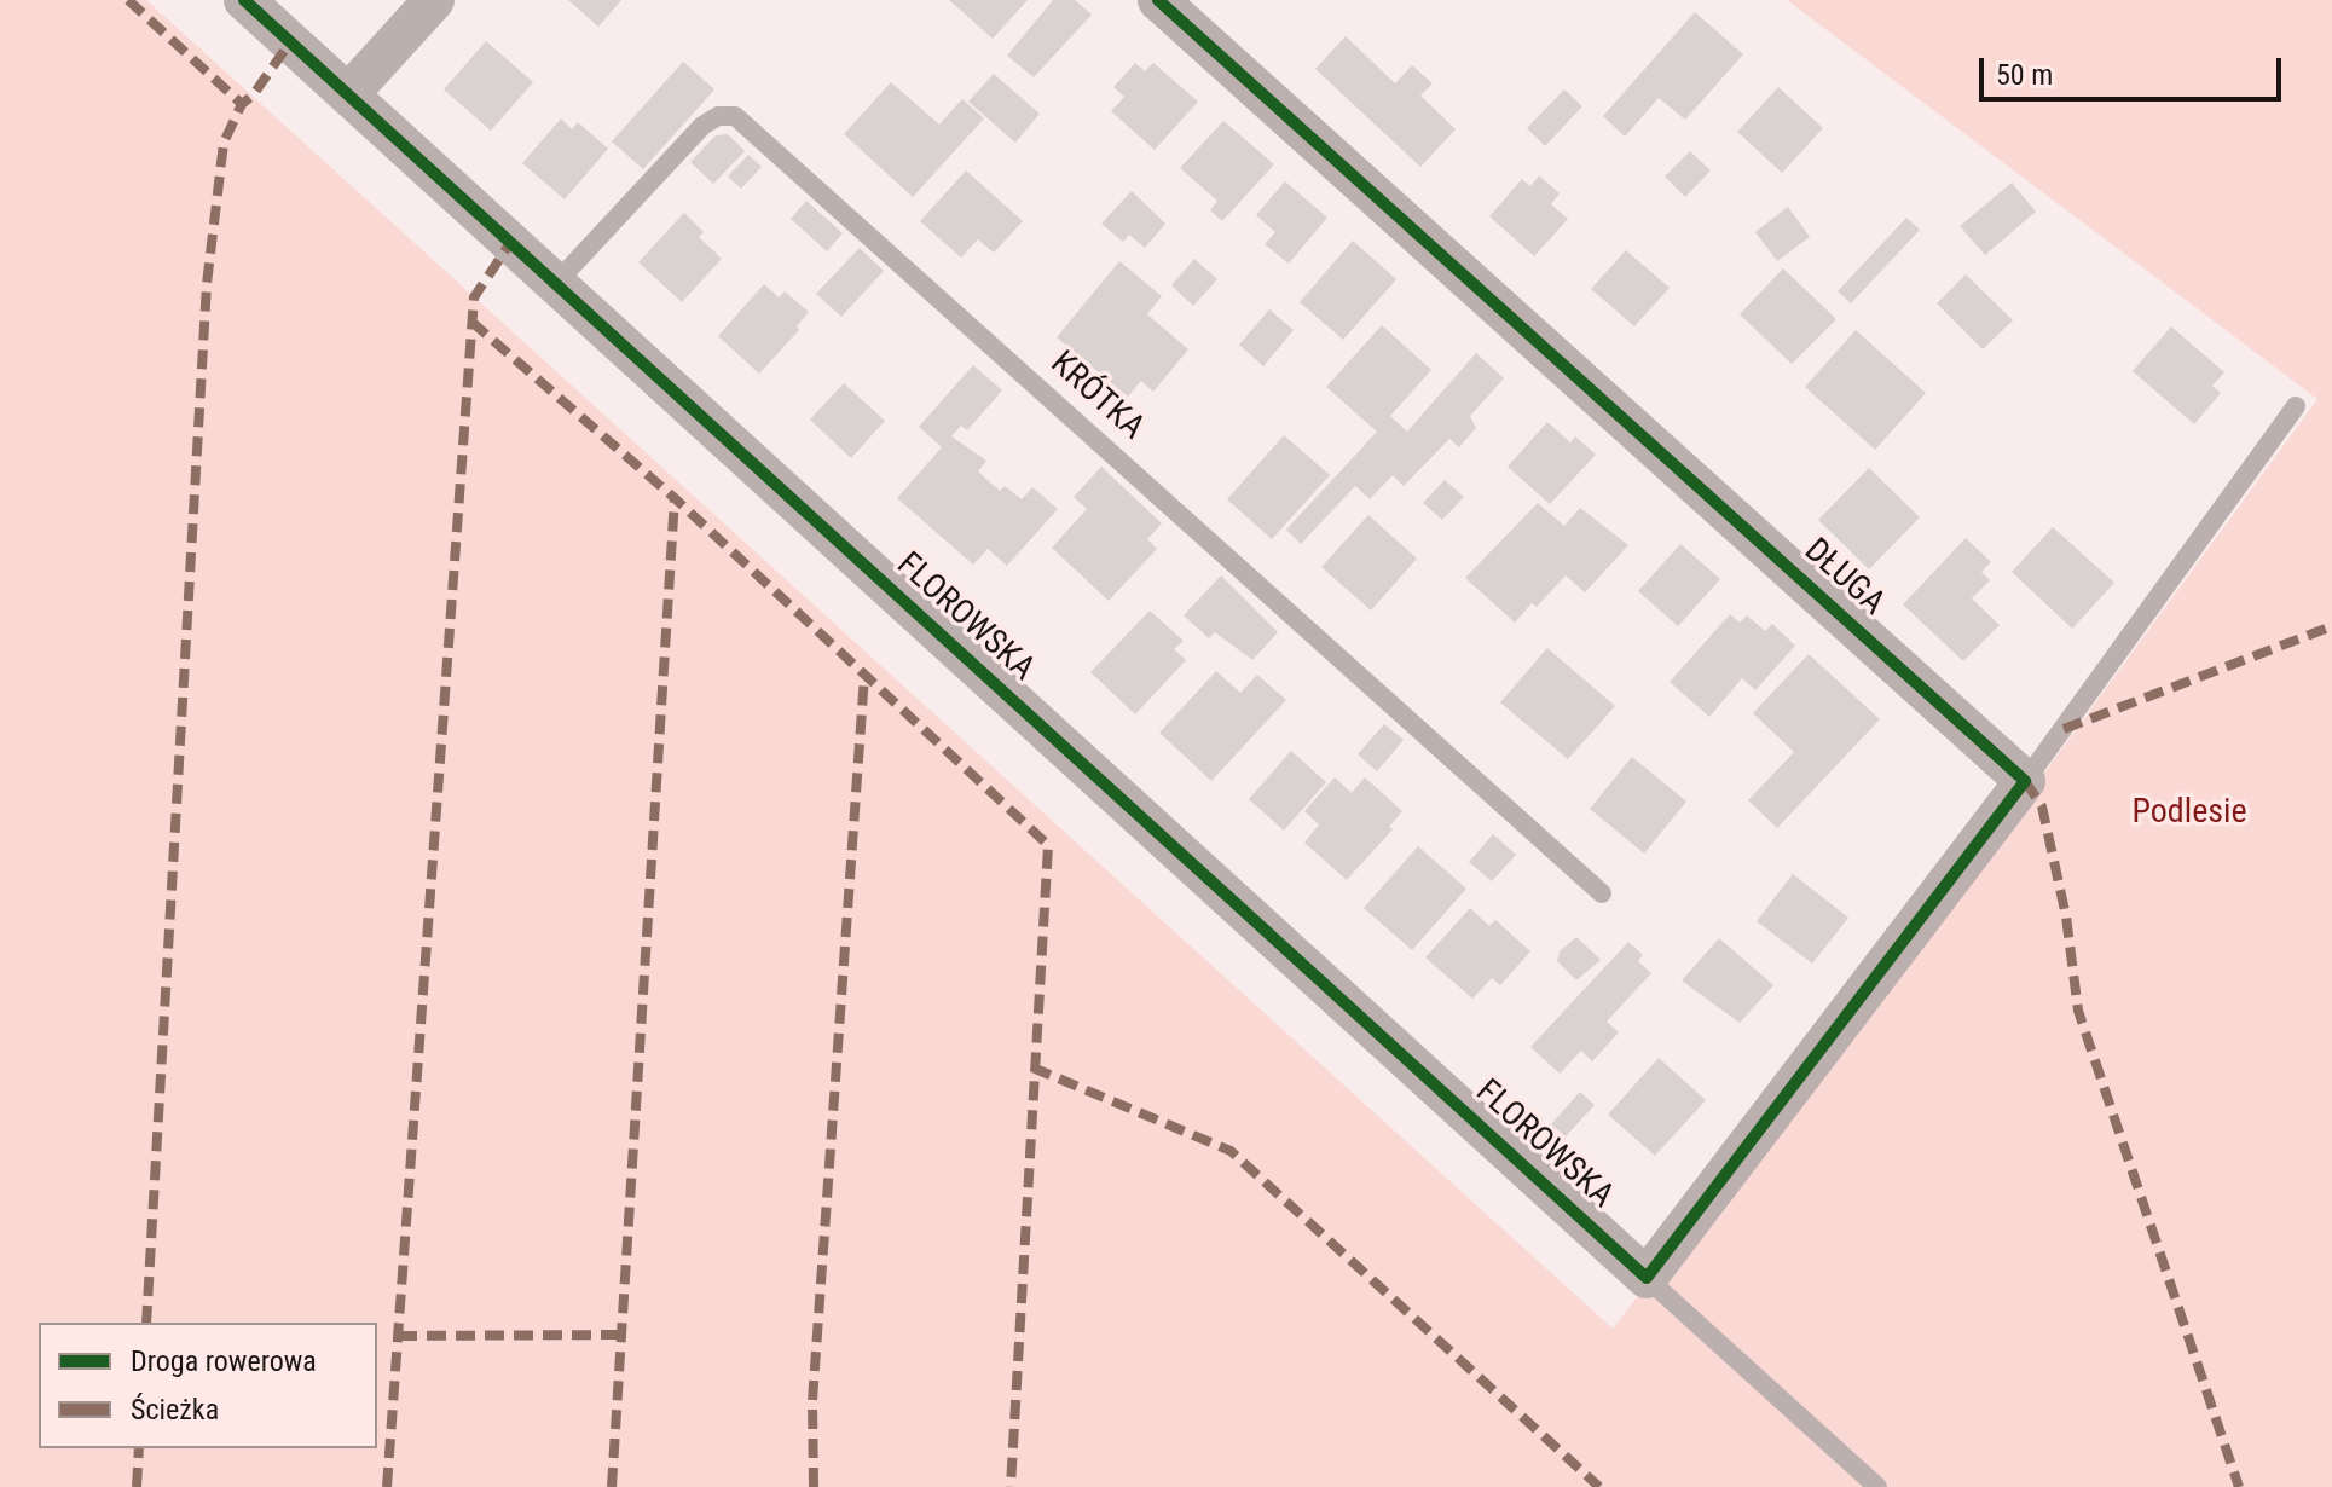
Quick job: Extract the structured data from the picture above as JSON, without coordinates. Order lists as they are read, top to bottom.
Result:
{
  "streets": {
    "street": ["DŁUGA", "FLOROWSKA"],
    "lane": ["KRÓTKA"]
  },
  "crossings": [
    ["KRÓTKA", "FLOROWSKA"]
  ],
  "parks": ["Podlesie"],
  "legend": ["Droga rowerowa", "Ścieżka"],
  "scale_bar": "50 m"
}
